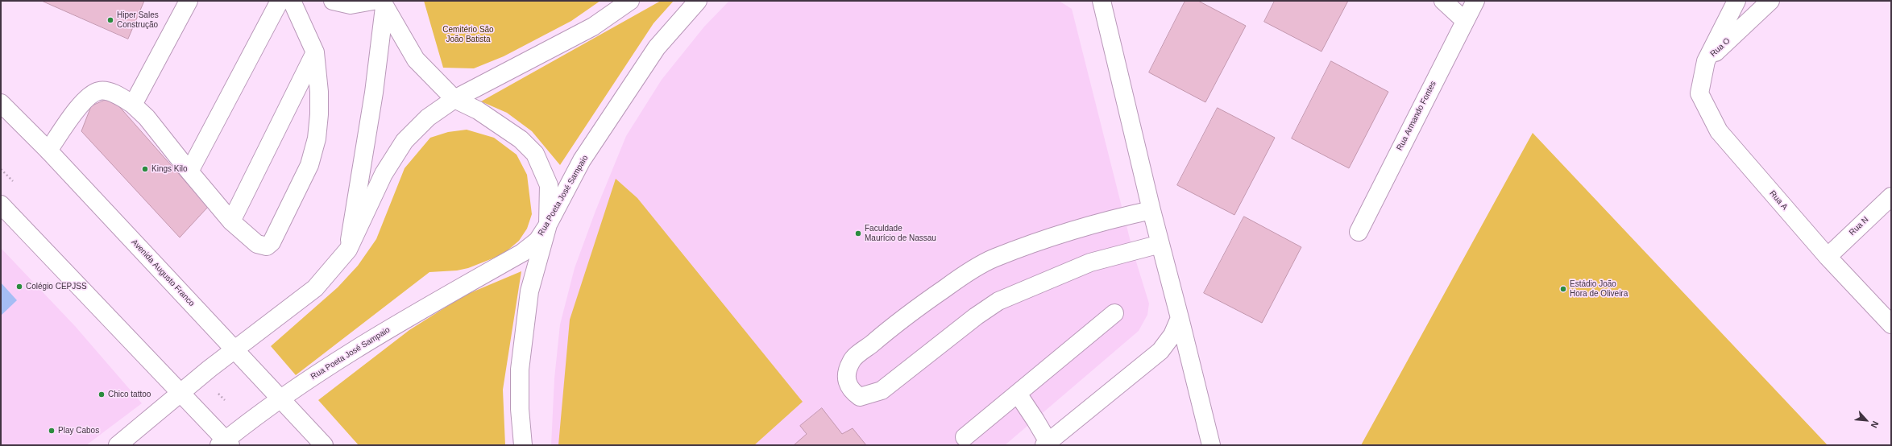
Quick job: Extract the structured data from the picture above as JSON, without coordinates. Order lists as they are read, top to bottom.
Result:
{
  "streets": {
    "main road": [
      "Rua O",
      "Rua Armando Fontes",
      "Rua Poeta José Sampaio",
      "Rua A",
      "Rua N",
      "Avenida Augusto Franco"
    ]
  },
  "crossings": [
    ["Rua O", "Rua A"],
    ["Rua Poeta José Sampaio", "Avenida Augusto Franco"],
    ["Rua A", "Rua N"]
  ],
  "parks": ["Cemitério São João Batista"],
  "places": [
    "Hiper Sales Construção",
    "Kings Kilo",
    "Faculdade Maurício de Nassau",
    "Colégio CEPJSS",
    "Estádio João Hora de Oliveira",
    "Chico tattoo",
    "Play Cabos"
  ],
  "north": "bottom right"
}
